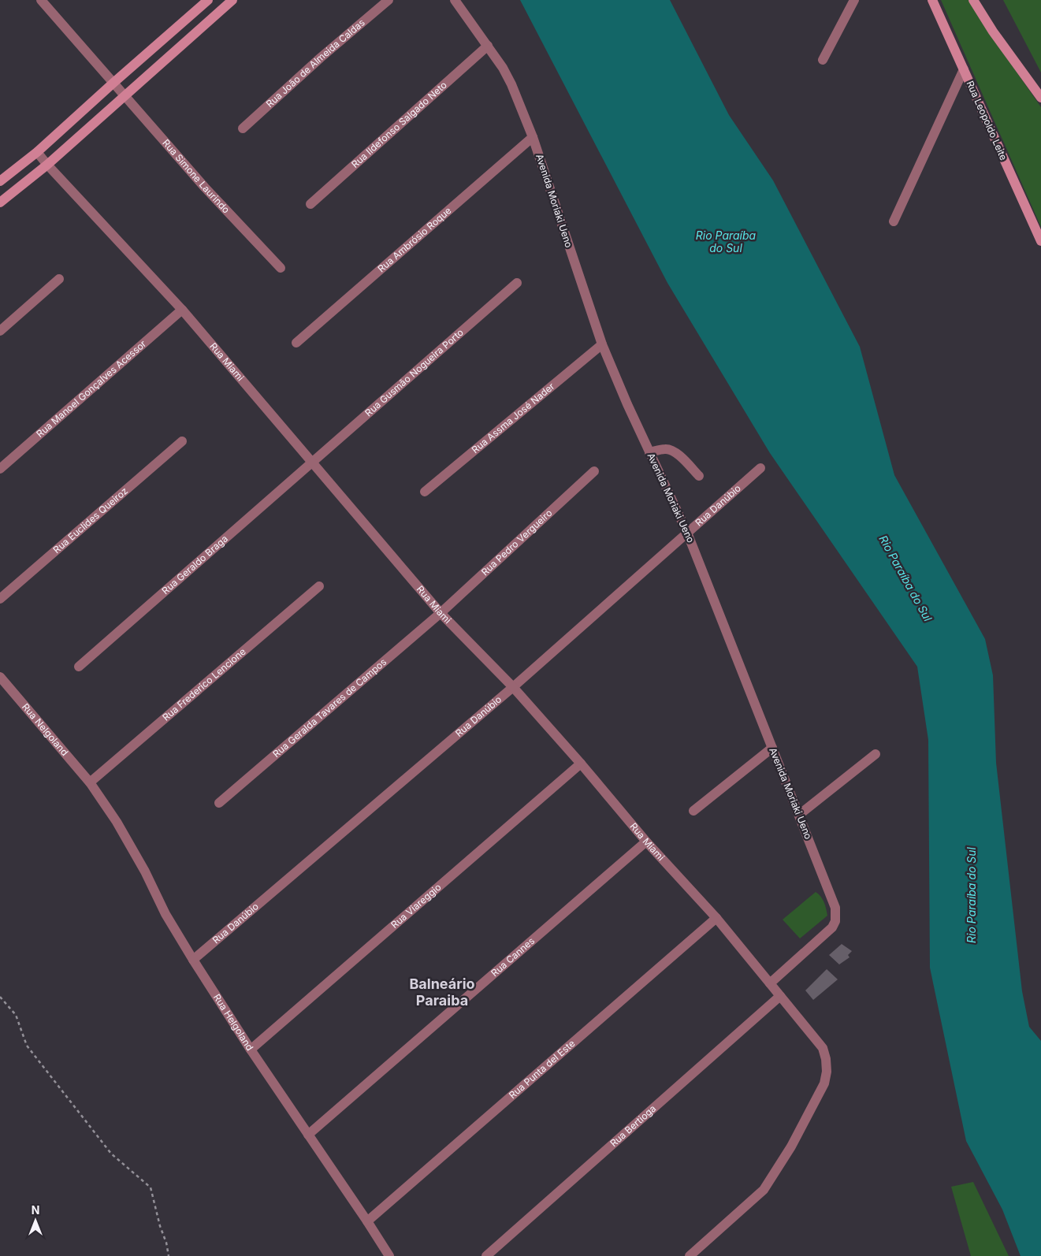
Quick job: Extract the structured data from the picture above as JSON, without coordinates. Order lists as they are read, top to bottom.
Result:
{
  "streets": {
    "main road": ["Rua Leopoldo Leite"],
    "street": [
      "Rua João de Almeida Caldas",
      "Rua Ildefonso Salgado Neto",
      "Rua Simone Laurindo",
      "Avenida Moriaki Ueno",
      "Rua Ambrósio Roque",
      "Rua Miami",
      "Rua Gusmão Nogueira Porto",
      "Rua Manoel Gonçalves Acessor",
      "Rua Assma José Nader",
      "Rua Danúbio",
      "Rua Euclides Queiroz",
      "Rua Pedro Vergueiro",
      "Rua Geraldo Braga",
      "Rua Frederico Lencione",
      "Rua Geralda Tavares de Campos",
      "Rua Nelgoland",
      "Rua Viareggio",
      "Rua Cannes",
      "Rua Helgoland",
      "Rua Punta del Este",
      "Rua Bertioga"
    ]
  },
  "crossings": [
    ["Rua Ildefonso Salgado Neto", "Avenida Moriaki Ueno"],
    ["Avenida Moriaki Ueno", "Rua Ambrósio Roque"],
    ["Avenida Moriaki Ueno", "Rua Miami"],
    ["Avenida Moriaki Ueno", "Rua Assma José Nader"],
    ["Avenida Moriaki Ueno", "Rua Danúbio"],
    ["Rua Miami", "Rua Gusmão Nogueira Porto"],
    ["Rua Miami", "Rua Manoel Gonçalves Acessor"],
    ["Rua Miami", "Rua Danúbio"],
    ["Rua Miami", "Rua Pedro Vergueiro"],
    ["Rua Miami", "Rua Geraldo Braga"],
    ["Rua Miami", "Rua Geralda Tavares de Campos"],
    ["Rua Miami", "Rua Viareggio"],
    ["Rua Miami", "Rua Cannes"],
    ["Rua Miami", "Rua Punta del Este"],
    ["Rua Miami", "Rua Bertioga"],
    ["Rua Gusmão Nogueira Porto", "Rua Geraldo Braga"],
    ["Rua Danúbio", "Rua Helgoland"],
    ["Rua Pedro Vergueiro", "Rua Geralda Tavares de Campos"],
    ["Rua Frederico Lencione", "Rua Nelgoland"],
    ["Rua Frederico Lencione", "Rua Helgoland"],
    ["Rua Nelgoland", "Rua Helgoland"],
    ["Rua Viareggio", "Rua Helgoland"],
    ["Rua Cannes", "Rua Helgoland"],
    ["Rua Helgoland", "Rua Punta del Este"]
  ],
  "districts": ["Balneário Paraiba"],
  "water": ["Rio Paraíba do Sul"],
  "north": "top"
}
